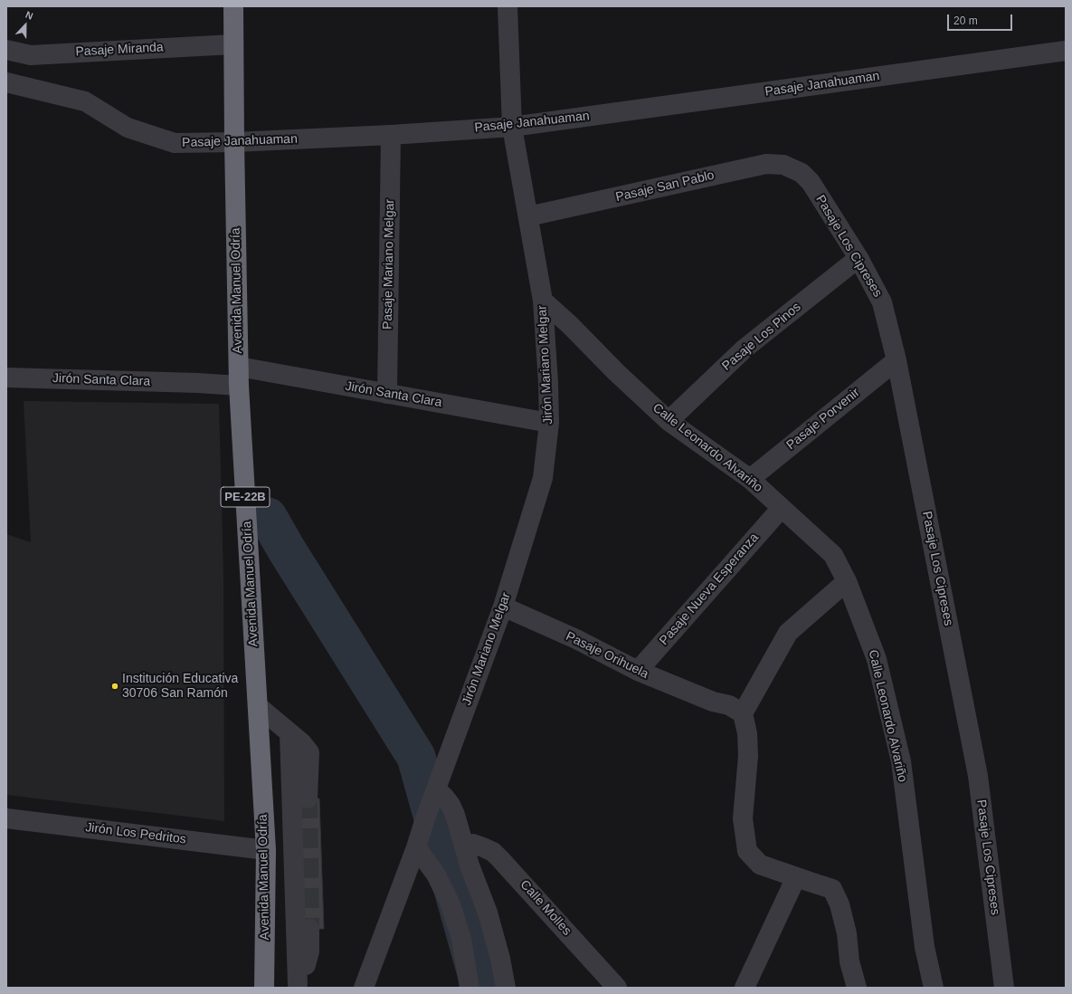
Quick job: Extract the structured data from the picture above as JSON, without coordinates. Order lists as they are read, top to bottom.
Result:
{
  "streets": {
    "highway": ["Avenida Manuel Odría", "PE-22B"],
    "street": [
      "Pasaje Miranda",
      "Pasaje Janahuaman",
      "Pasaje San Pablo",
      "Pasaje Los Cipreses",
      "Pasaje Mariano Melgar",
      "Pasaje Los Pinos",
      "Jirón Mariano Melgar",
      "Jirón Santa Clara",
      "Pasaje Porvenir",
      "Calle Leonardo Alvariño",
      "Pasaje Nueva Esperanza",
      "Pasaje Orihuela",
      "Jirón Los Pedritos",
      "Calle Molles"
    ]
  },
  "crossings": [
    ["Pasaje Miranda", "Avenida Manuel Odría"],
    ["Pasaje Janahuaman", "Pasaje Mariano Melgar"],
    ["Pasaje Janahuaman", "Avenida Manuel Odría"],
    ["Pasaje Janahuaman", "Jirón Mariano Melgar"],
    ["Pasaje San Pablo", "Pasaje Los Cipreses"],
    ["Pasaje San Pablo", "Jirón Mariano Melgar"],
    ["Pasaje Los Cipreses", "Pasaje Los Pinos"],
    ["Pasaje Los Cipreses", "Pasaje Porvenir"],
    ["Pasaje Mariano Melgar", "Jirón Santa Clara"],
    ["Avenida Manuel Odría", "Jirón Santa Clara"],
    ["Avenida Manuel Odría", "Jirón Los Pedritos"],
    ["Pasaje Los Pinos", "Calle Leonardo Alvariño"],
    ["Jirón Mariano Melgar", "Jirón Santa Clara"],
    ["Jirón Mariano Melgar", "Calle Leonardo Alvariño"],
    ["Jirón Mariano Melgar", "Pasaje Orihuela"],
    ["Pasaje Porvenir", "Calle Leonardo Alvariño"],
    ["Calle Leonardo Alvariño", "Pasaje Nueva Esperanza"],
    ["Pasaje Nueva Esperanza", "Pasaje Orihuela"]
  ],
  "places": ["Institución Educativa 30706 San Ramón"],
  "scale_bar": "20 m",
  "north": "top"
}
